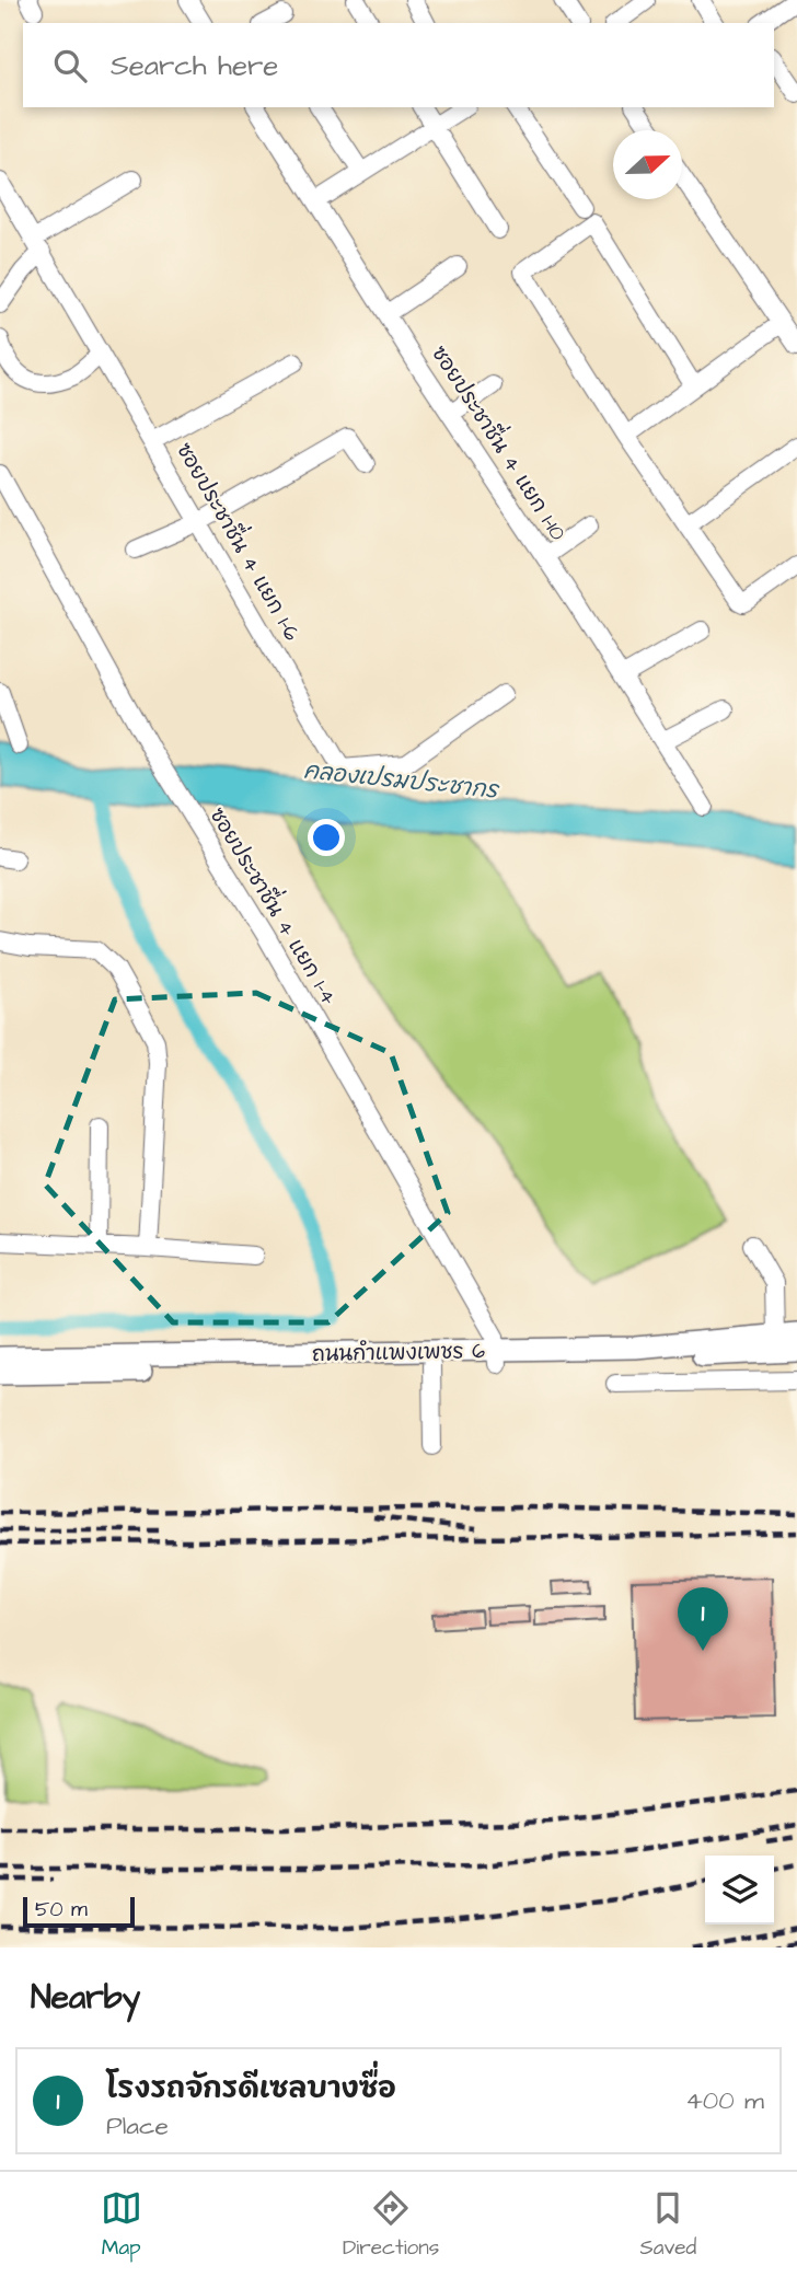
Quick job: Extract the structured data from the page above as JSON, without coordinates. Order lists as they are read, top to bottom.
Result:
{
  "streets": {
    "street": [
      "ซอยประชาชื่น 4 แยก 1-10",
      "ซอยประชาชื่น 4 แยก 1-6",
      "ซอยประชาชื่น 4 แยก 1-4",
      "ถนนกำแพงเพชร 6"
    ]
  },
  "crossings": [
    ["ซอยประชาชื่น 4 แยก 1-4", "ถนนกำแพงเพชร 6"]
  ],
  "water": ["คลองเปรมประชากร"],
  "scale_bar": "50 m",
  "north": "right",
  "page": {
    "search": "Search here",
    "pins": "1",
    "scale": "50 m",
    "heading": "Nearby",
    "list": [
      {
        "mark": "1",
        "name": "โรงรถจักรดีเซลบางซื่อ",
        "note": "Place",
        "value": "400 m"
      }
    ],
    "nav": ["Map", "Directions", "Saved"]
  }
}
